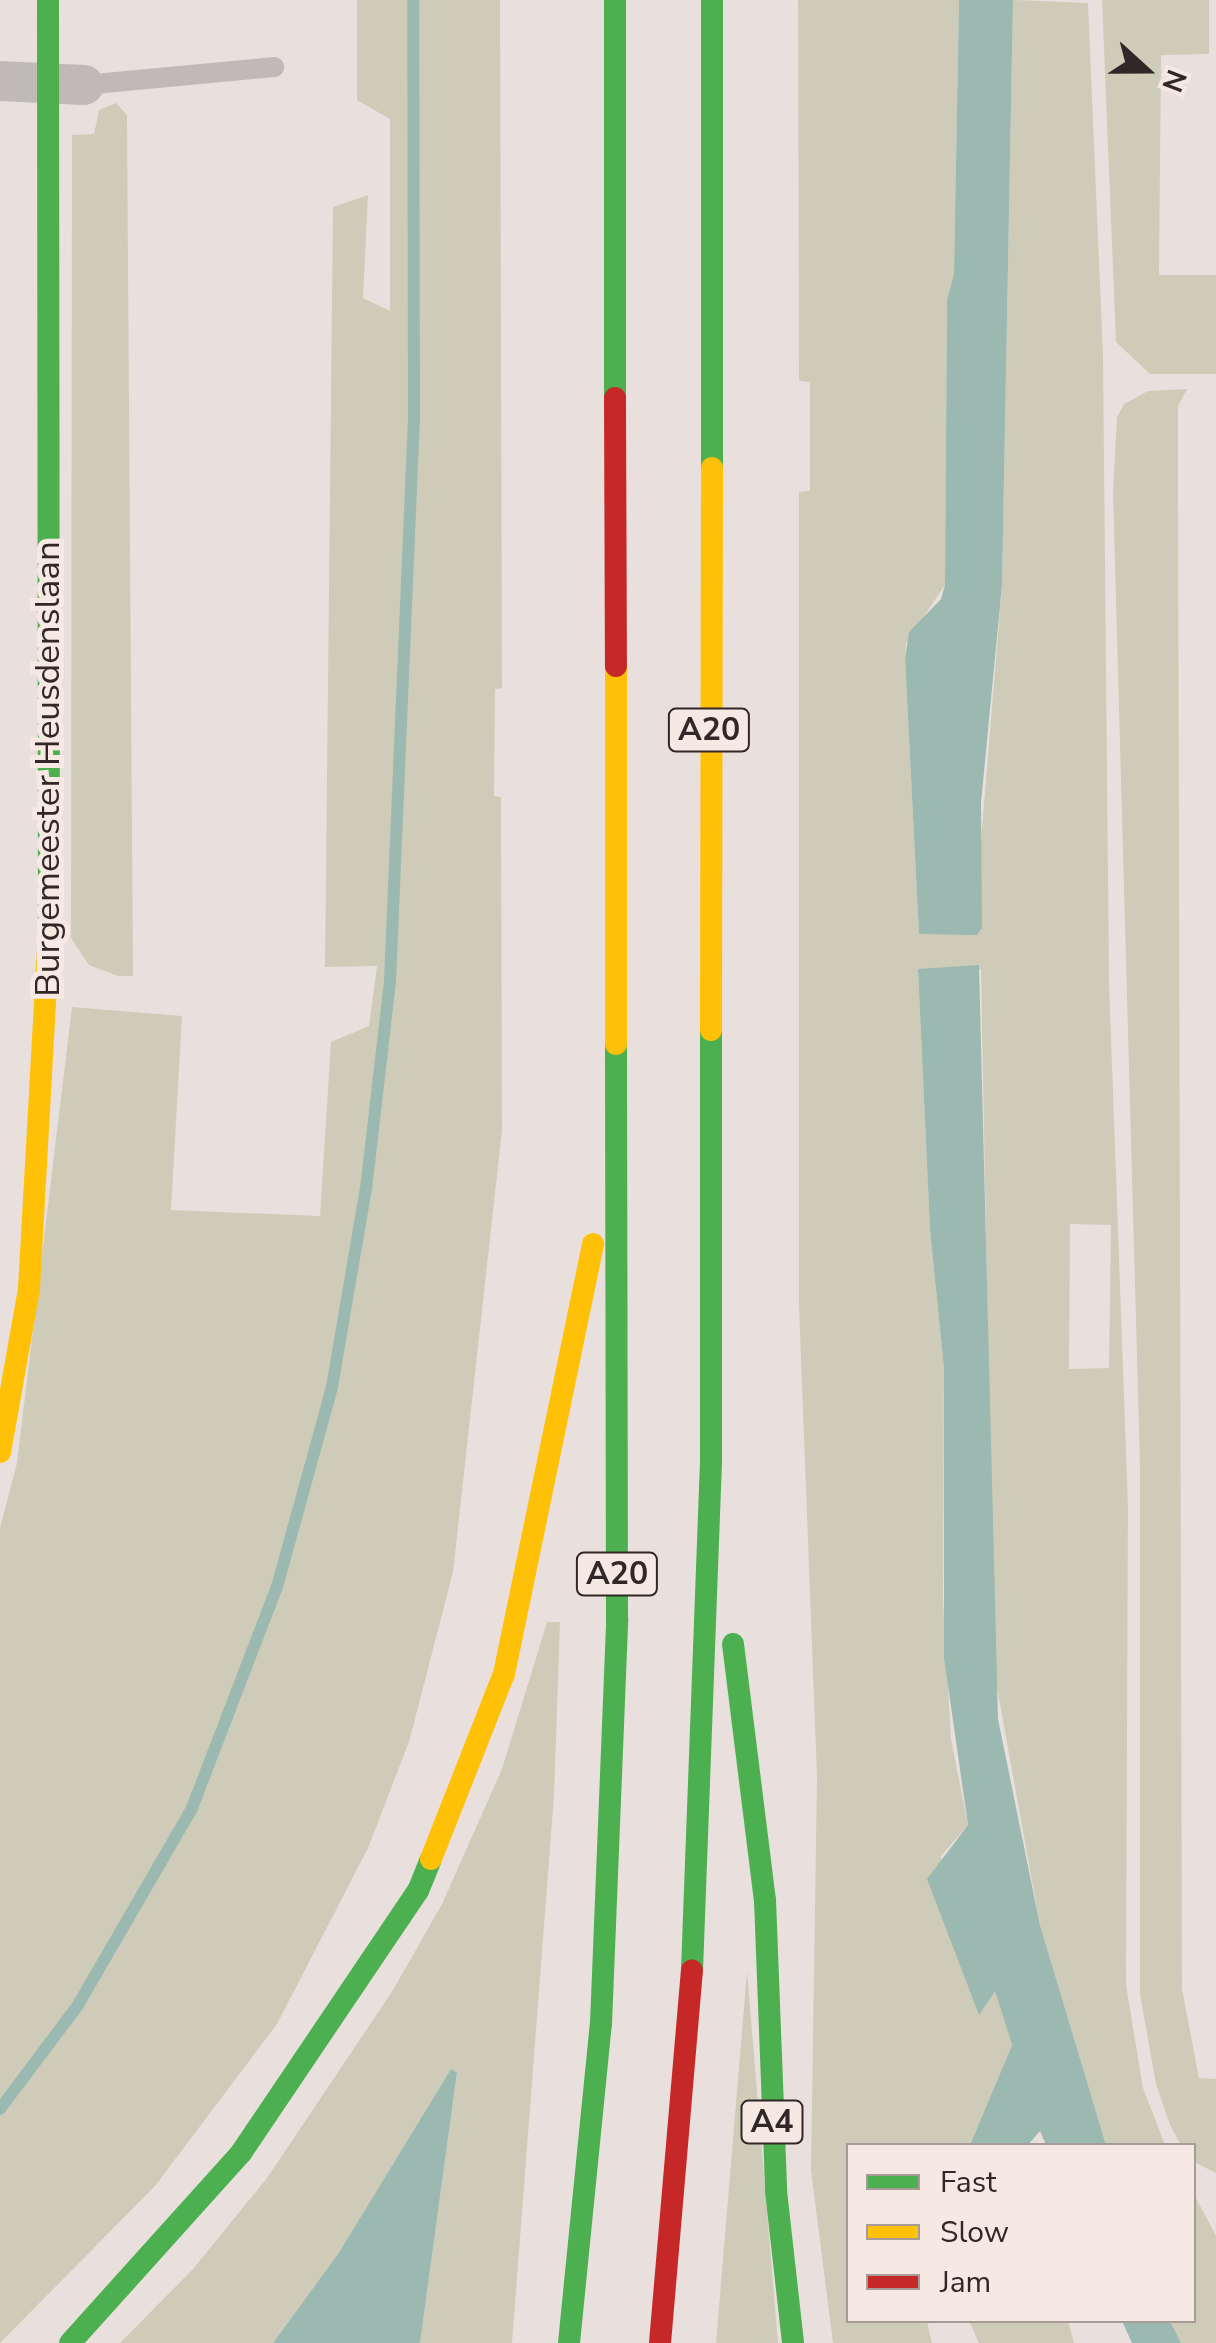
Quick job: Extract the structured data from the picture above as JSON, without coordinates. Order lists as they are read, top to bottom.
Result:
{
  "streets": {
    "main road": ["A20", "Burgemeester Heusdenslaan", "A4"]
  },
  "crossings": [
    ["A20", "A4"]
  ],
  "legend": ["Fast", "Slow", "Jam"],
  "north": "right"
}
